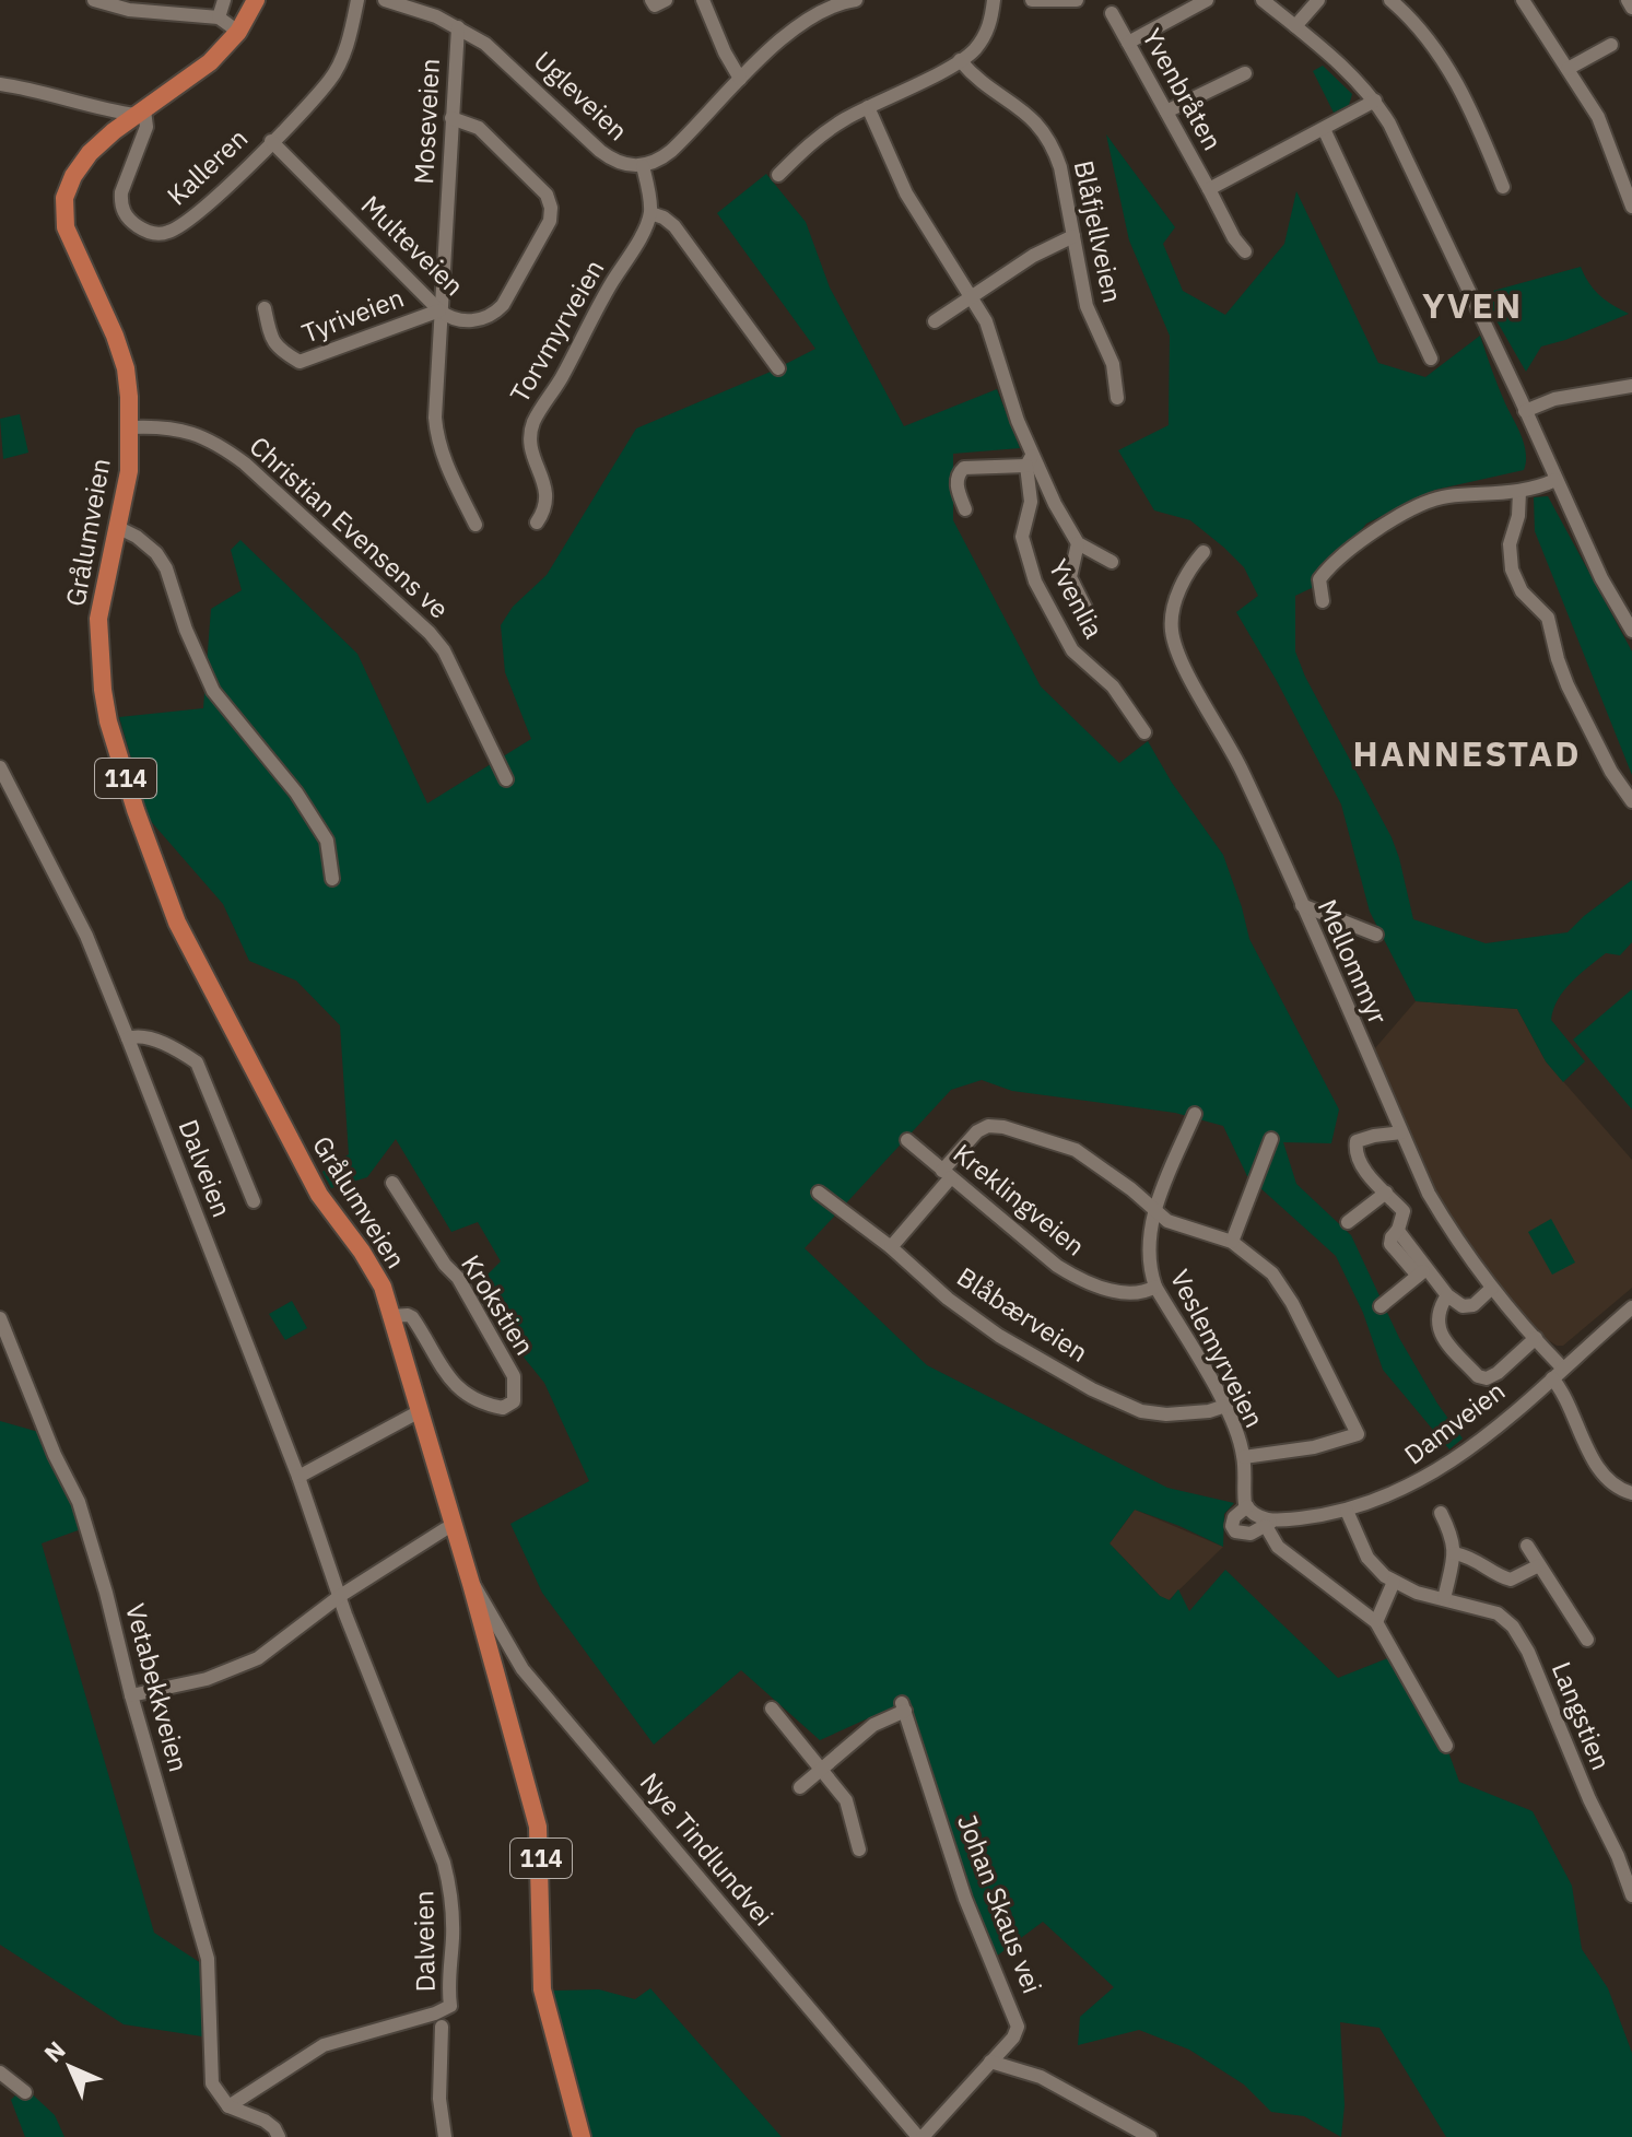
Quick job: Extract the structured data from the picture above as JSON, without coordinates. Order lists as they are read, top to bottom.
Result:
{
  "streets": {
    "main road": ["Grålumveien", "114"],
    "street": [
      "Yvenbråten",
      "Ugleveien",
      "Moseveien",
      "Kalleren",
      "Blåfjellveien",
      "Multeveien",
      "Tyriveien",
      "Torvmyrveien",
      "Christian Evensens ve",
      "Yvenlia",
      "Mellommyr",
      "Dalveien",
      "Kreklingveien",
      "Krokstien",
      "Blåbærveien",
      "Veslemyrveien",
      "Damveien",
      "Vetabekkveien",
      "Langstien",
      "Nye Tindlundvei",
      "Johan Skaus vei"
    ]
  },
  "crossings": [
    ["Ugleveien", "Moseveien"],
    ["Moseveien", "Multeveien"],
    ["Moseveien", "Tyriveien"],
    ["Kalleren", "Multeveien"],
    ["Kalleren", "Grålumveien"],
    ["Multeveien", "Tyriveien"],
    ["Christian Evensens ve", "Grålumveien"],
    ["Grålumveien", "Krokstien"],
    ["Grålumveien", "Nye Tindlundvei"],
    ["Mellommyr", "Damveien"],
    ["Dalveien", "Vetabekkveien"],
    ["Kreklingveien", "Veslemyrveien"],
    ["Blåbærveien", "Veslemyrveien"],
    ["Veslemyrveien", "Damveien"],
    ["Damveien", "Langstien"],
    ["Nye Tindlundvei", "Johan Skaus vei"]
  ],
  "districts": ["YVEN", "HANNESTAD"],
  "north": "top left"
}
